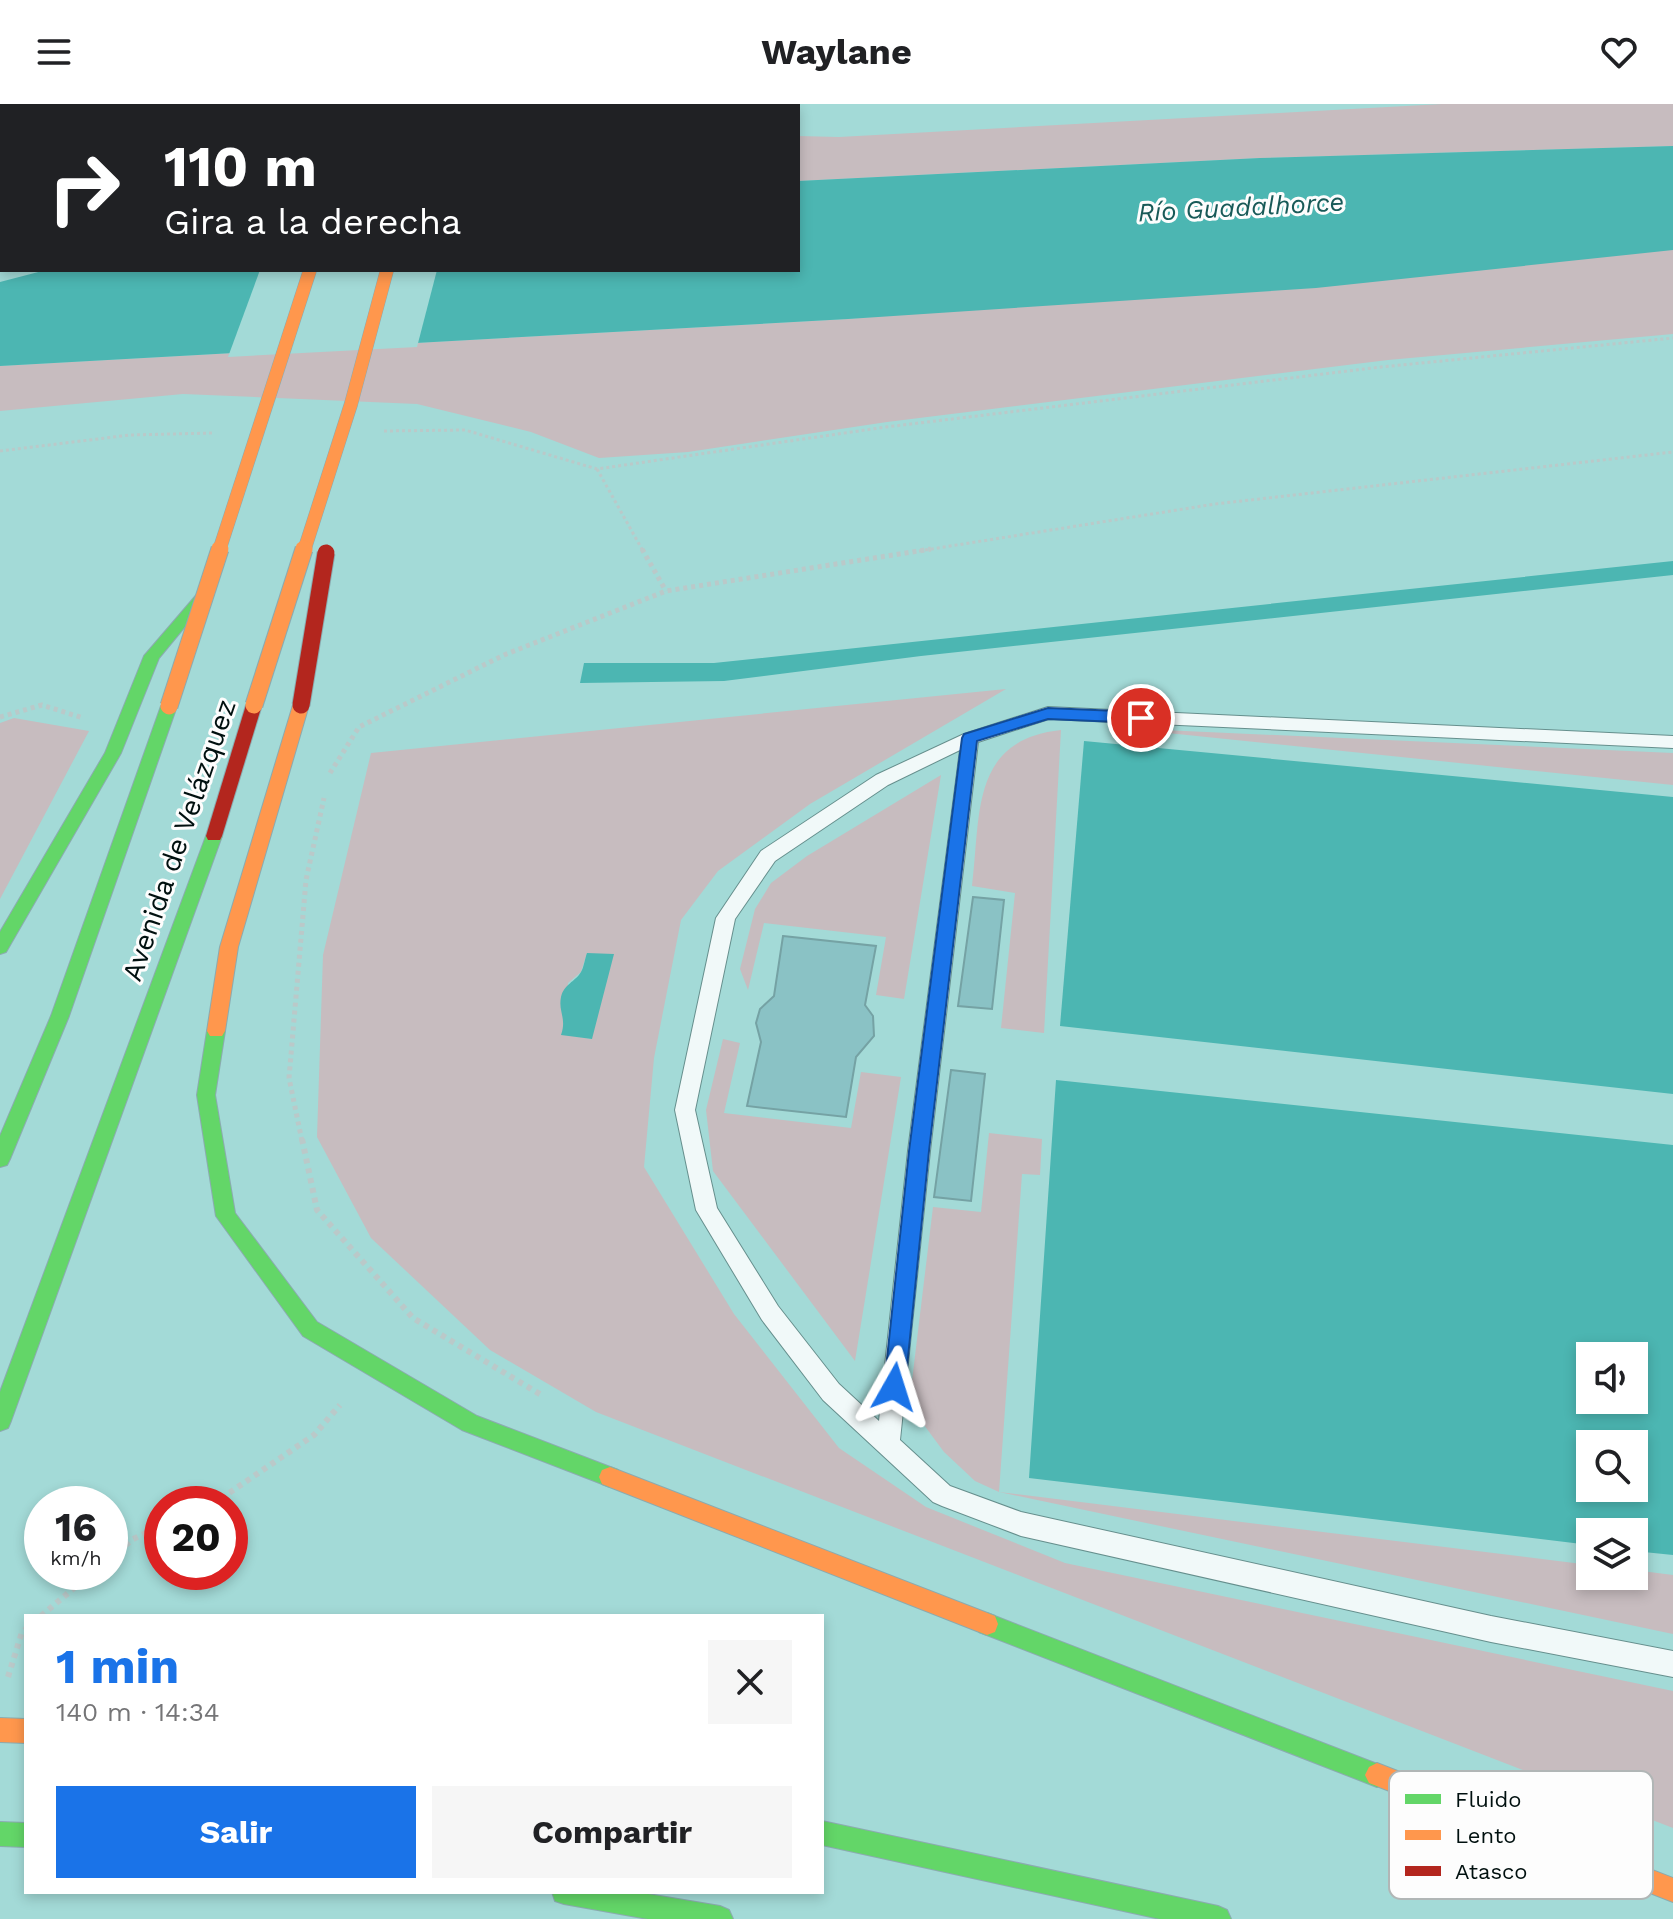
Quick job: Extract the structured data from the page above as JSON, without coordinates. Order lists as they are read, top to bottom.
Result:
{
  "streets": {
    "main road": ["Avenida de Velázquez"]
  },
  "water": ["Río Guadalhorce"],
  "legend": ["Fluido", "Lento", "Atasco"],
  "page": {
    "header": "Waylane",
    "turn": ["110 m", "Gira a la derecha"],
    "speed": "16 km/h",
    "limit": "20",
    "heading": ["1 min", "140 m · 14:34"],
    "buttons": ["Salir", "Compartir"]
  }
}
